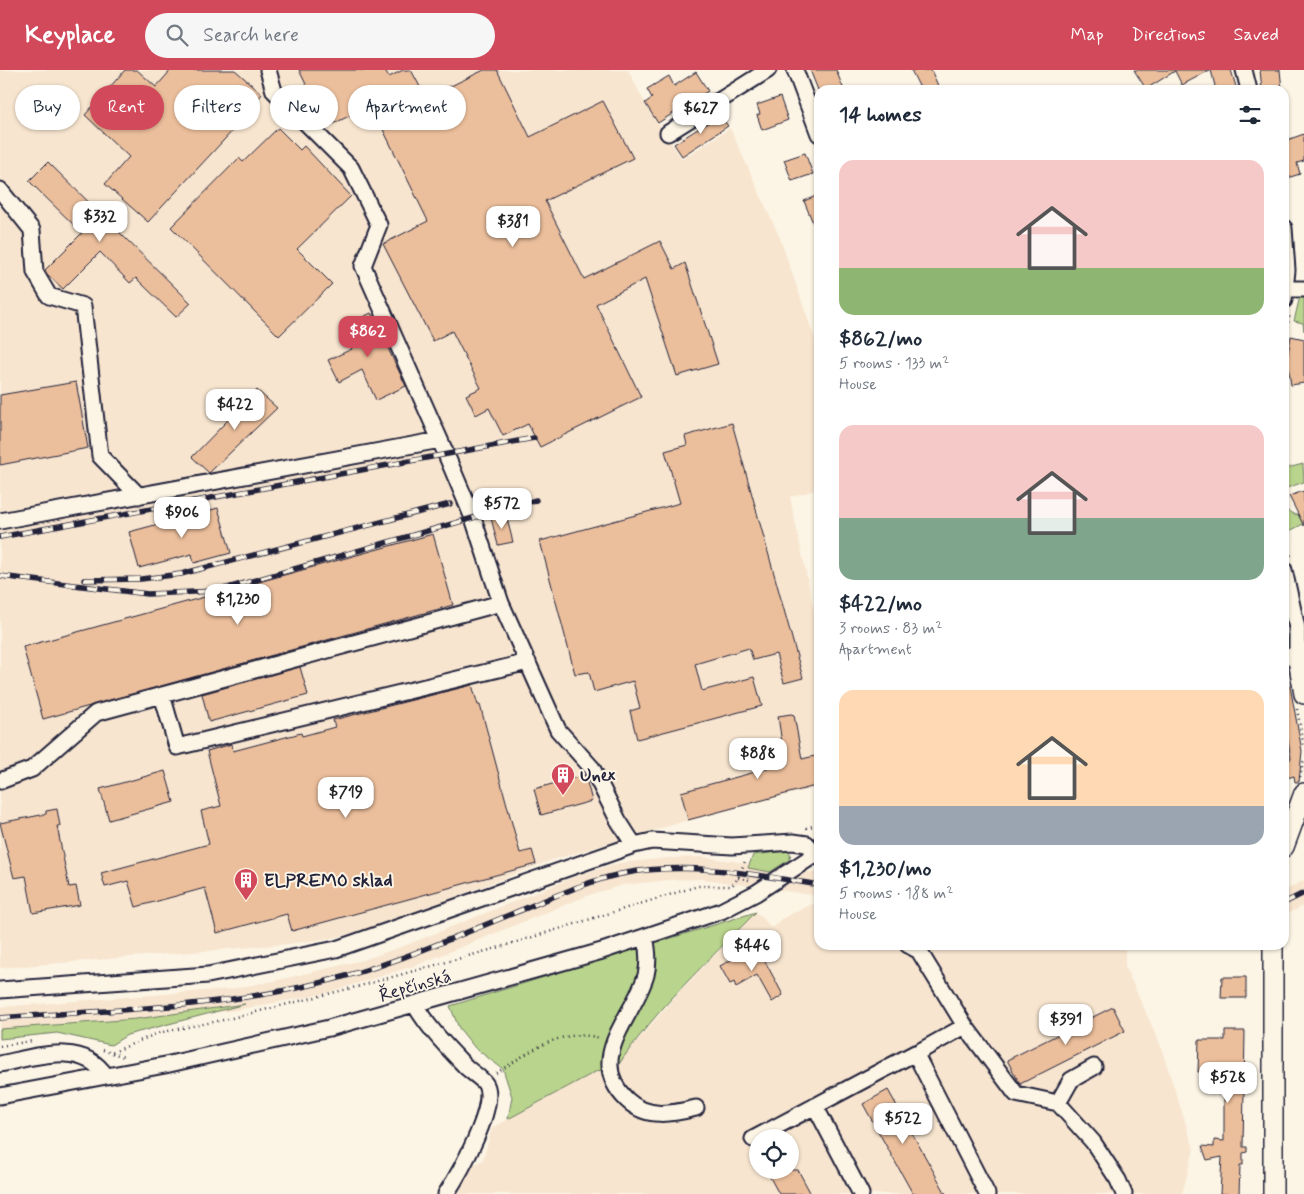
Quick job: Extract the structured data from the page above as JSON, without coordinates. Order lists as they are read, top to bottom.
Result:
{
  "streets": {
    "street": ["Řepčínská"]
  },
  "places": {
    "building": ["Unex", "ELPREMO sklad"]
  },
  "page": {
    "header": "Keyplace",
    "search": "Search here",
    "nav": ["Map", "Directions", "Saved"],
    "chip": [
      "Buy",
      "Rent",
      "Filters",
      "New",
      "Apartment"
    ],
    "heading": "14 homes",
    "price": [
      "$627",
      "$332",
      "$381",
      "$862",
      "$422",
      "$572",
      "$906",
      "$1,230",
      "$888",
      "$719",
      "$446",
      "$391",
      "$528",
      "$522"
    ],
    "list": [
      {
        "name": "$862/mo",
        "note": "5 rooms · 133 m² · House"
      },
      {
        "name": "$422/mo",
        "note": "3 rooms · 83 m² · Apartment"
      },
      {
        "name": "$1,230/mo",
        "note": "5 rooms · 188 m² · House"
      }
    ]
  }
}
